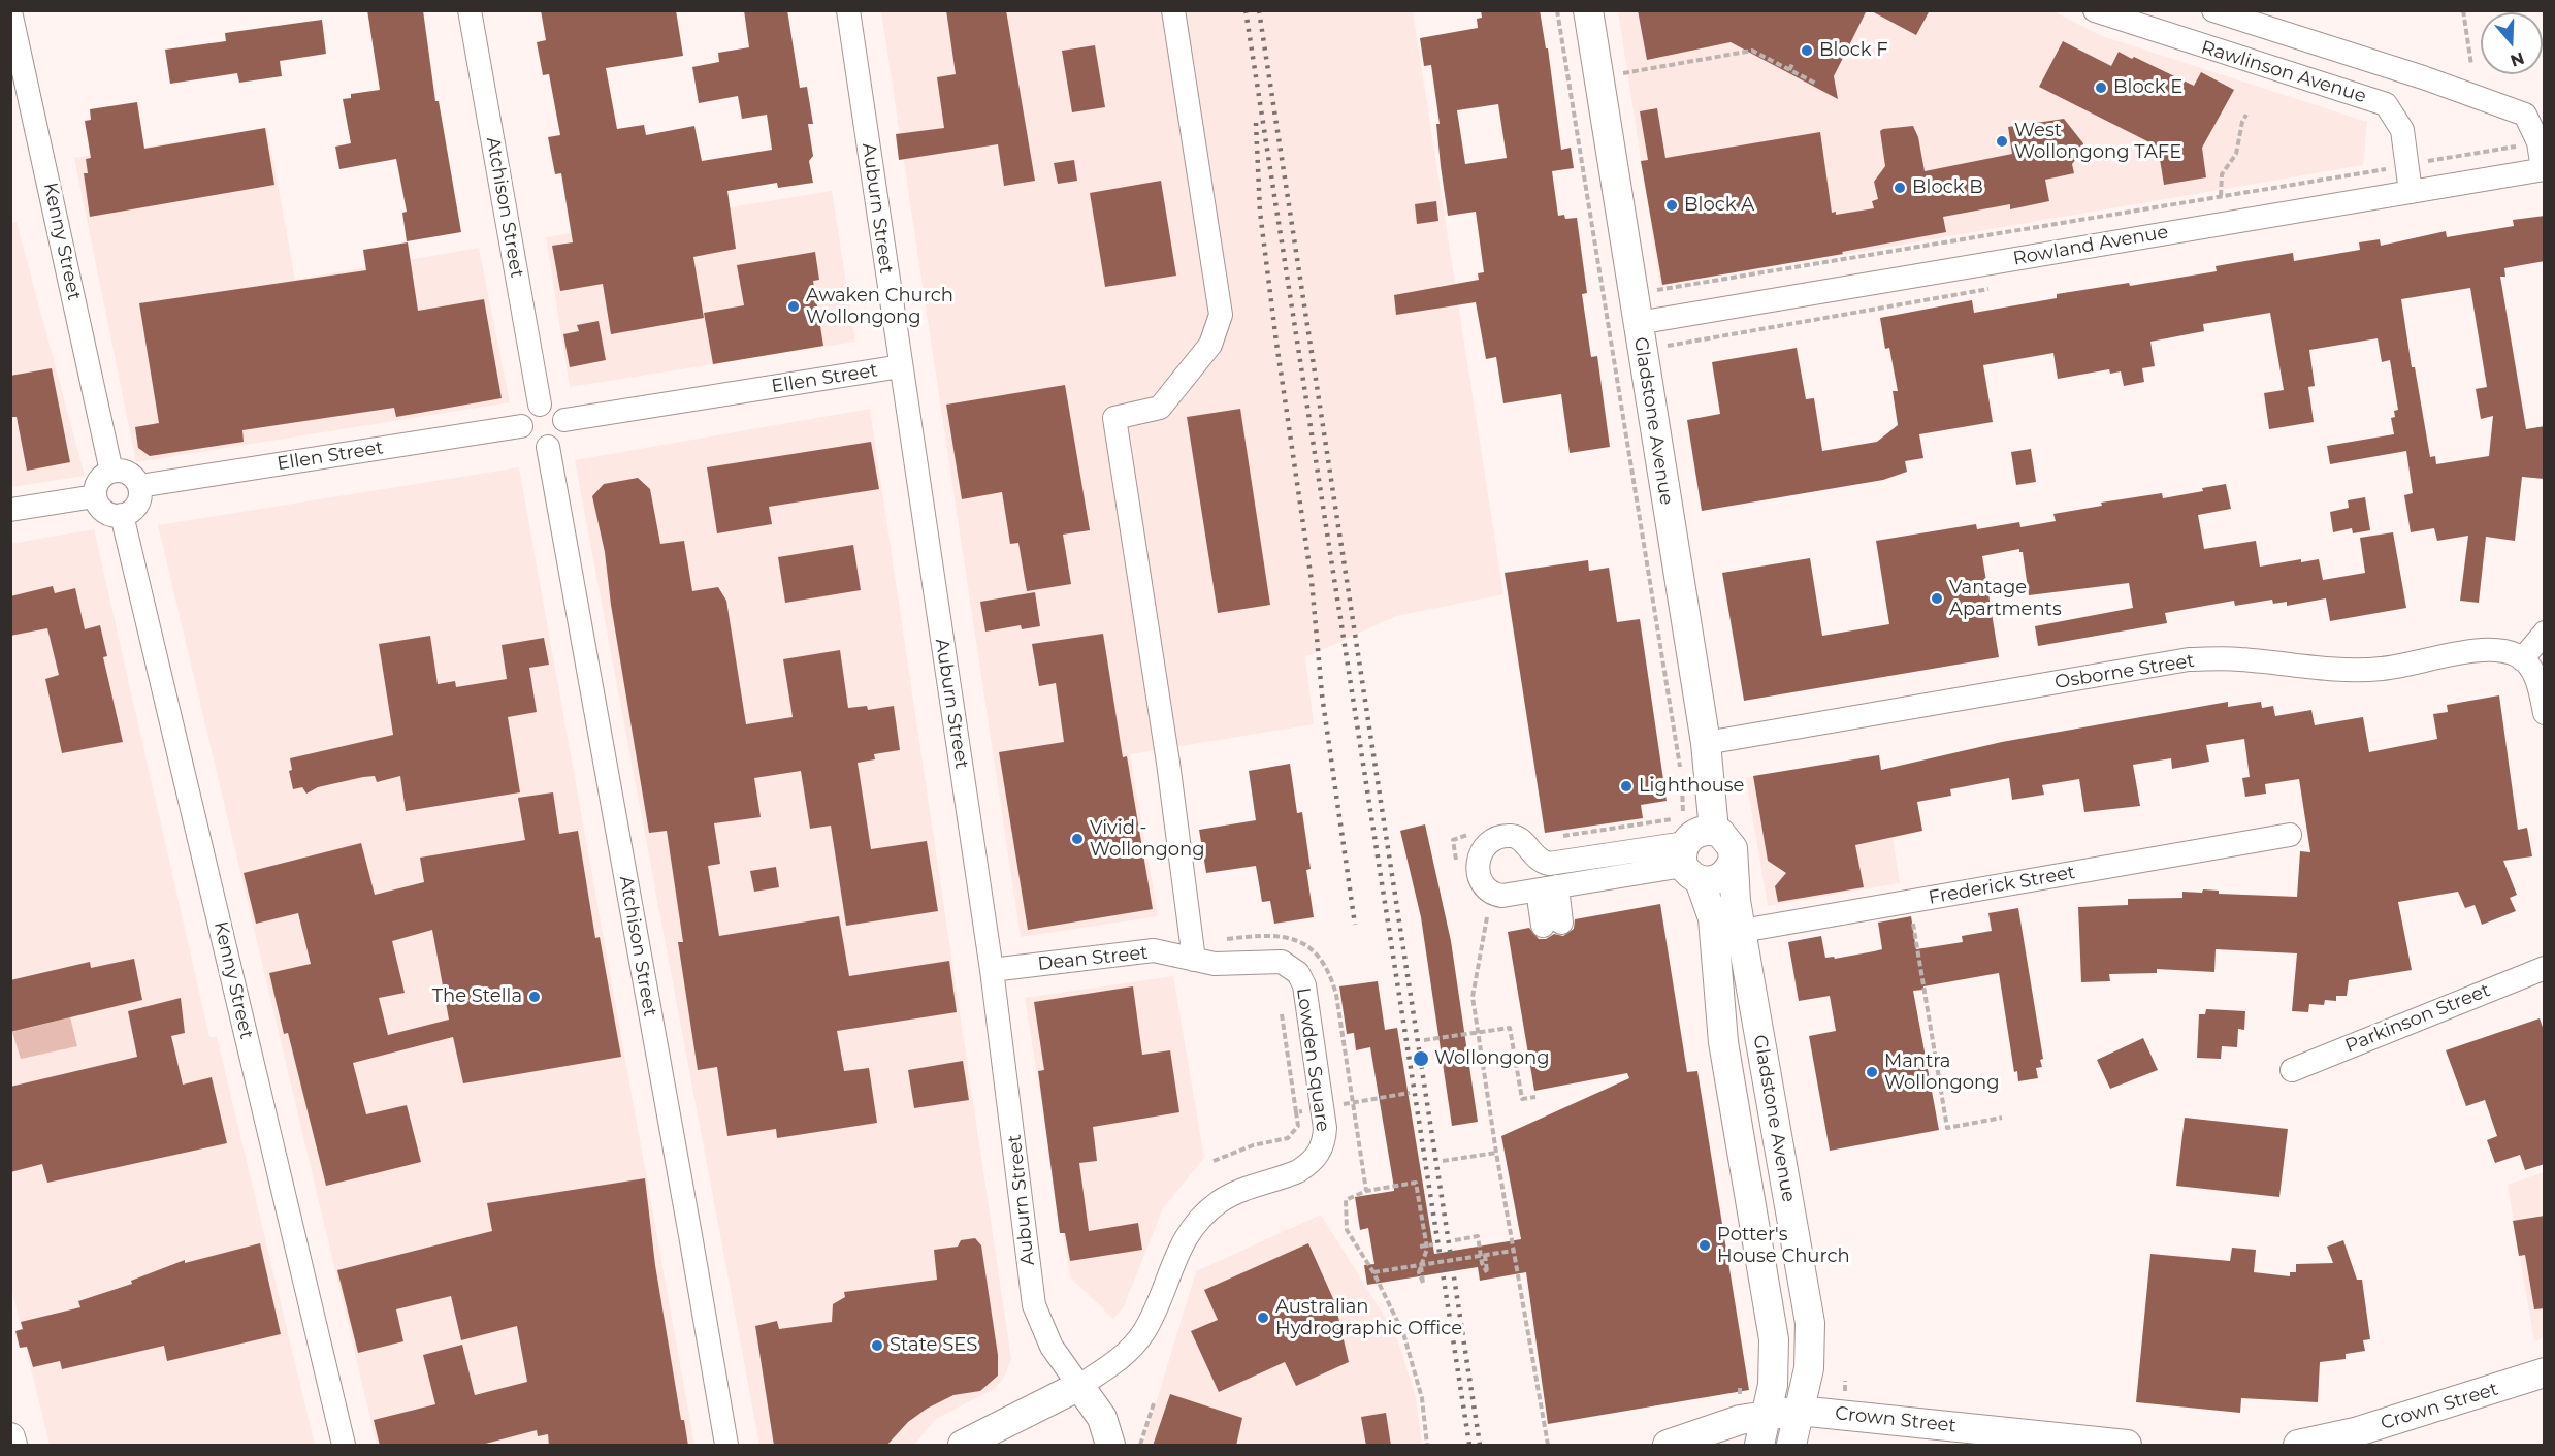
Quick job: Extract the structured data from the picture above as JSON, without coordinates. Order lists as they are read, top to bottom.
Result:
{
  "streets": {
    "main road": ["Gladstone Avenue", "Crown Street"],
    "street": [
      "Rawlinson Avenue",
      "Atchison Street",
      "Auburn Street",
      "Kenny Street",
      "Rowland Avenue",
      "Ellen Street",
      "Osborne Street",
      "Frederick Street",
      "Dean Street",
      "Parkinson Street",
      "Lowden Square"
    ]
  },
  "crossings": [
    ["Rawlinson Avenue", "Rowland Avenue"],
    ["Atchison Street", "Ellen Street"],
    ["Auburn Street", "Ellen Street"],
    ["Auburn Street", "Dean Street"],
    ["Auburn Street", "Lowden Square"],
    ["Kenny Street", "Ellen Street"],
    ["Rowland Avenue", "Gladstone Avenue"],
    ["Gladstone Avenue", "Osborne Street"],
    ["Gladstone Avenue", "Frederick Street"],
    ["Gladstone Avenue", "Crown Street"],
    ["Dean Street", "Lowden Square"]
  ],
  "places": [
    "Block F",
    "Block E",
    "West Wollongong TAFE",
    "Block B",
    "Block A",
    "Awaken Church Wollongong",
    "Vantage Apartments",
    "Lighthouse",
    "Vivid - Wollongong",
    "The Stella",
    "Wollongong",
    "Mantra Wollongong",
    "Potter's House Church",
    "Australian Hydrographic Office",
    "State SES"
  ],
  "north": "bottom"
}
